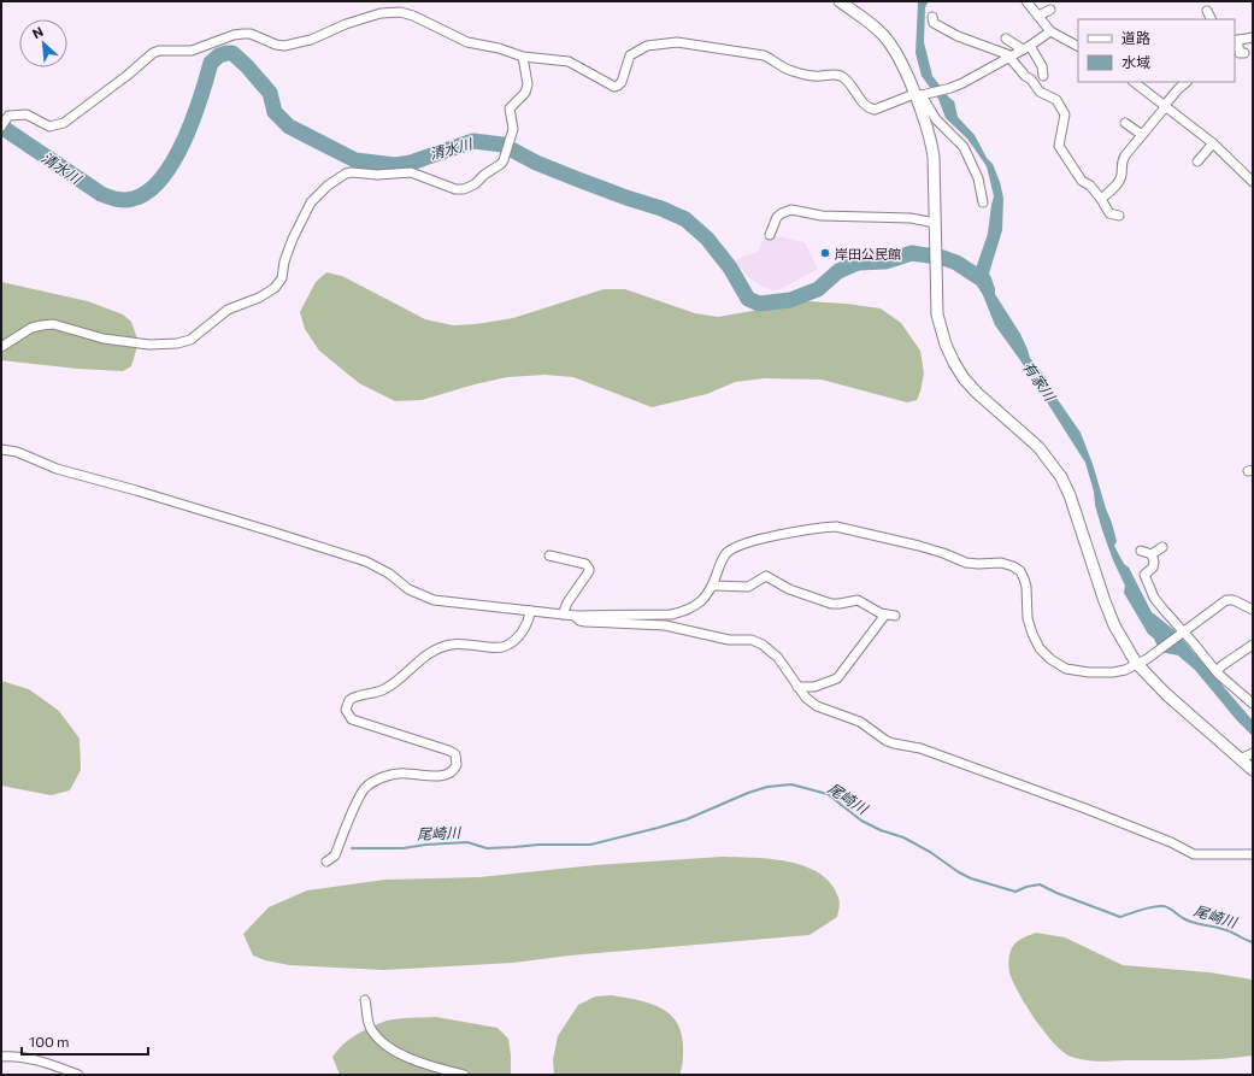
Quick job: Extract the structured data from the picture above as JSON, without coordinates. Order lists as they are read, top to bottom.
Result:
{
  "water": ["清水川", "有家川", "尾崎川"],
  "places": ["岸田公民館"],
  "legend": ["道路", "水域"],
  "scale_bar": "100 m",
  "north": "top left"
}
